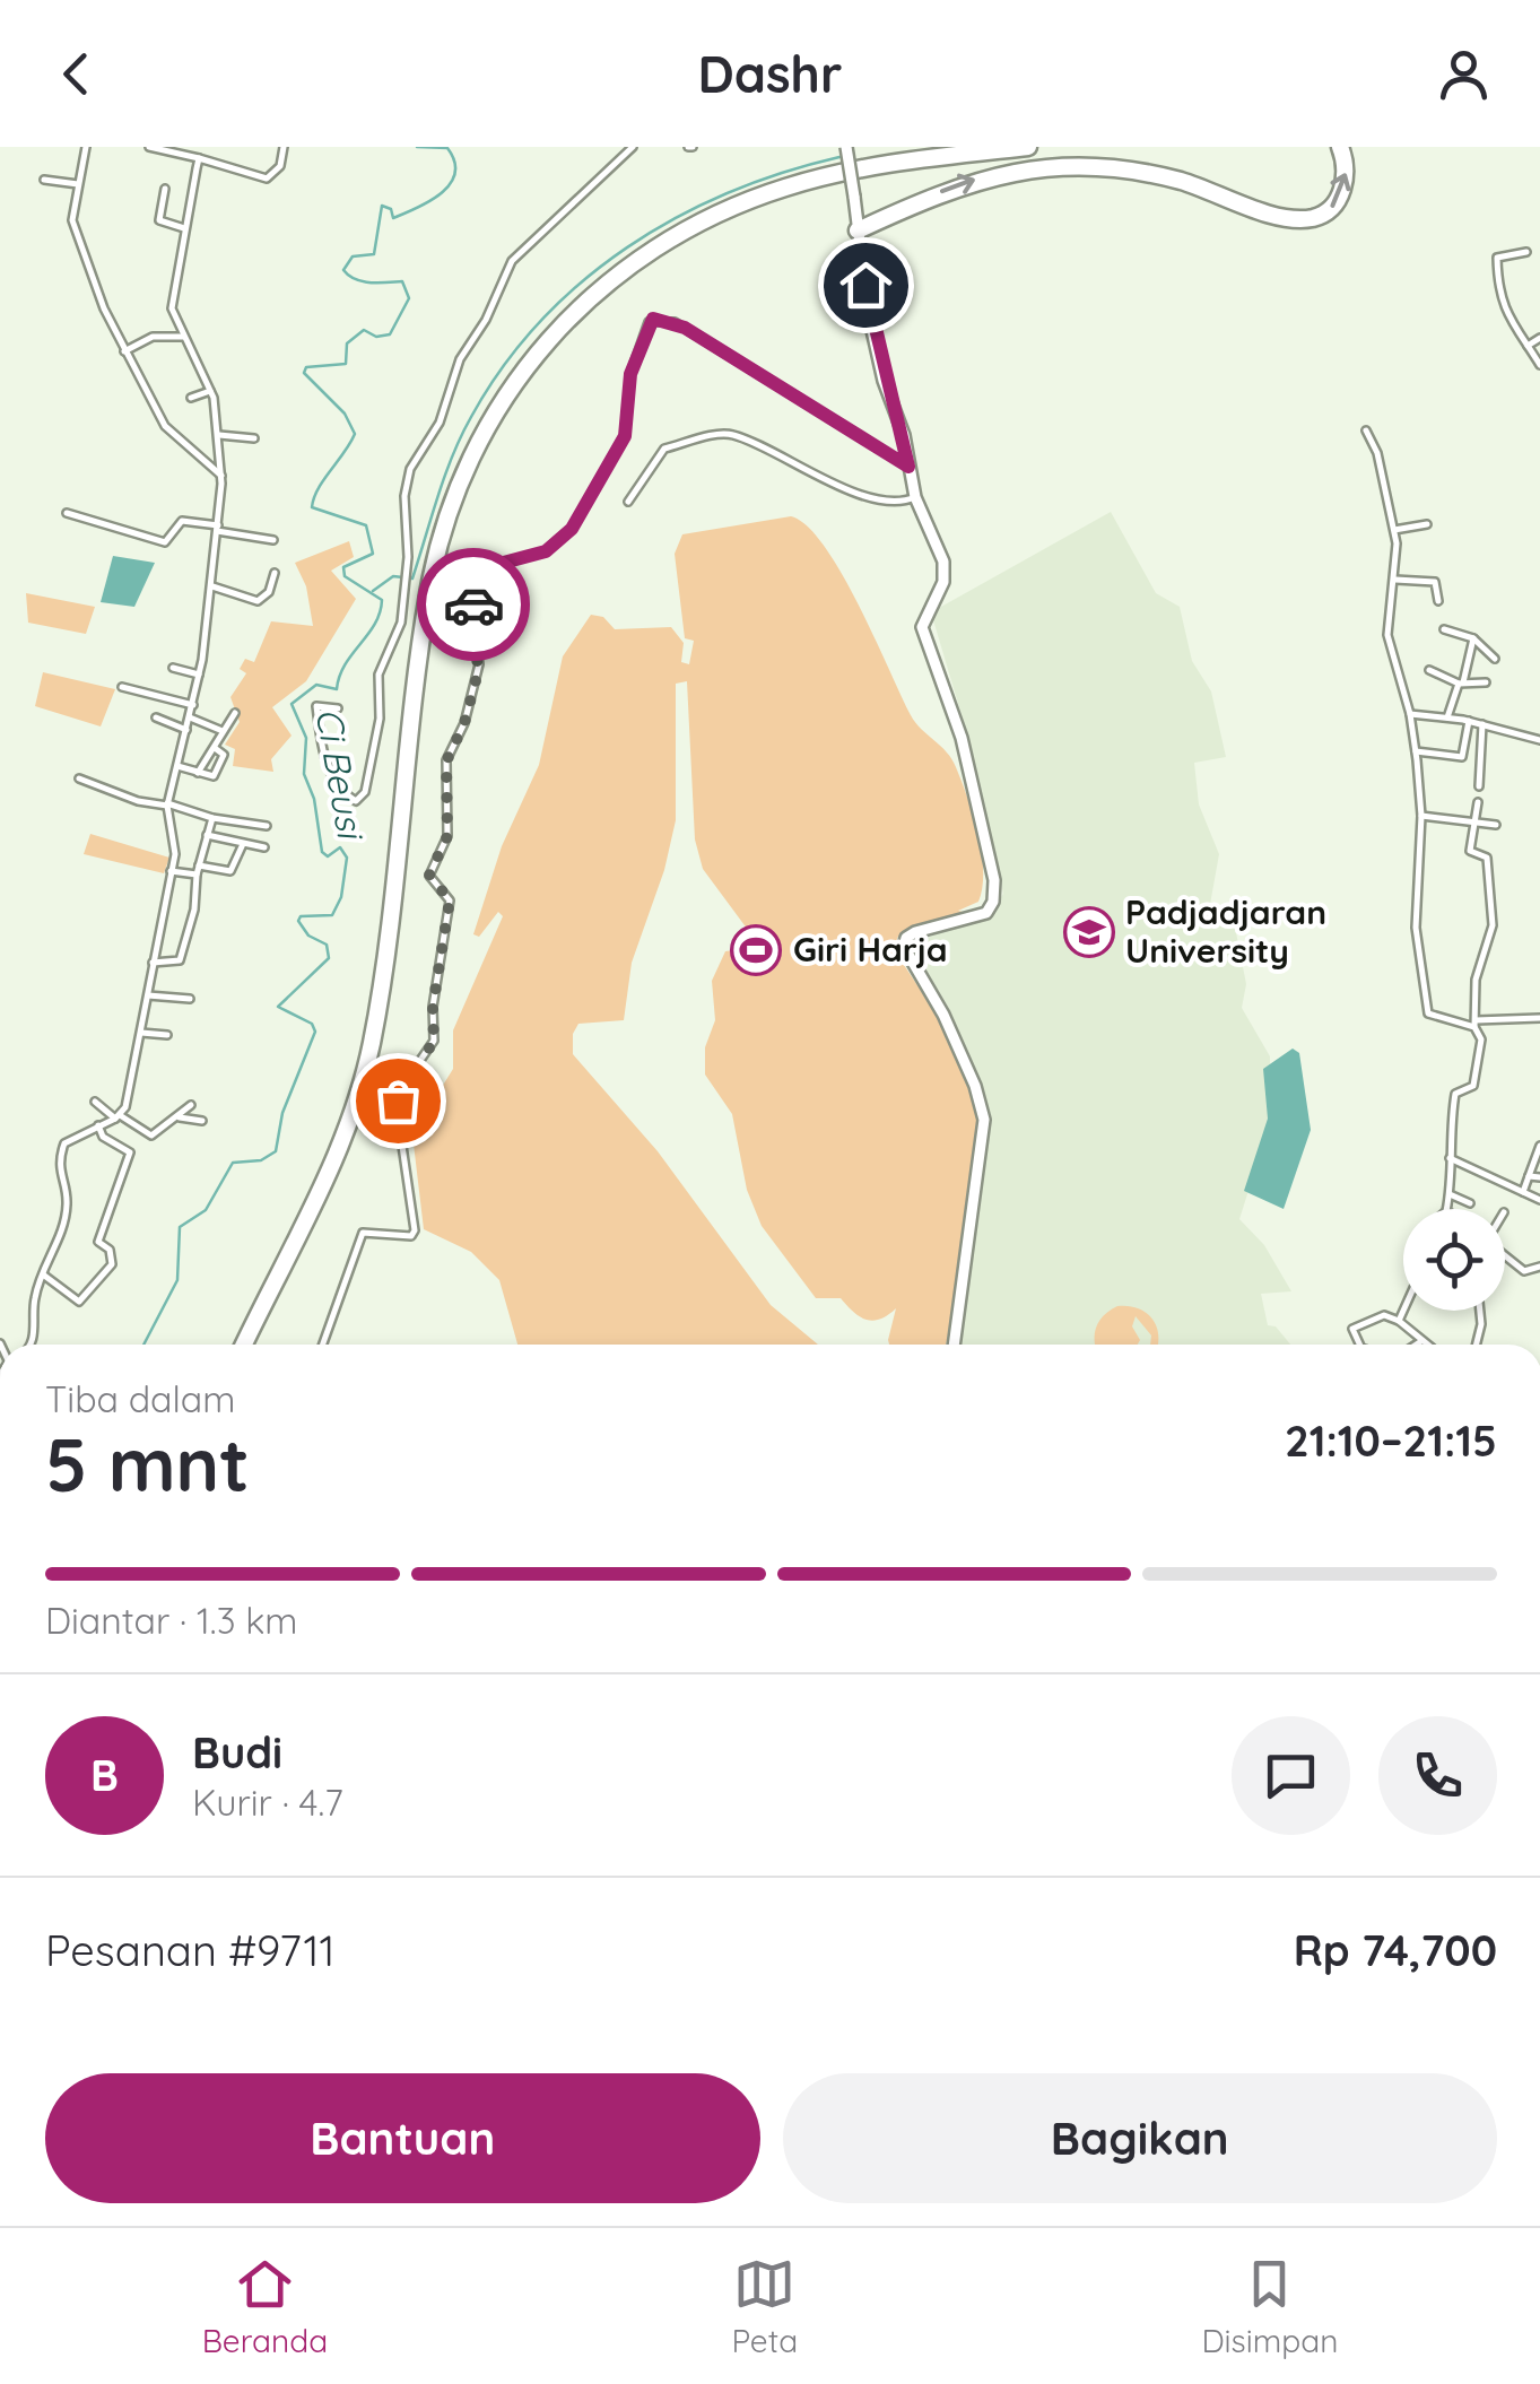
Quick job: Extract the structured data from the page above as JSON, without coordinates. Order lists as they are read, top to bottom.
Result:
{
  "water": ["Ci Beusi"],
  "places": {
    "school or university": ["Padjadjaran University"],
    "sports": ["Giri Harja"]
  },
  "page": {
    "header": "Dashr",
    "heading": ["5 mnt", "Tiba dalam", "21:10–21:15"],
    "panel": [
      "Budi",
      "Kurir · 4.7",
      "Pesanan #9711",
      "Rp 74,700"
    ],
    "bar": "Diantar · 1.3 km",
    "round": "B",
    "buttons": ["Bantuan", "Bagikan"],
    "tabs": ["Beranda", "Peta", "Disimpan"]
  }
}
